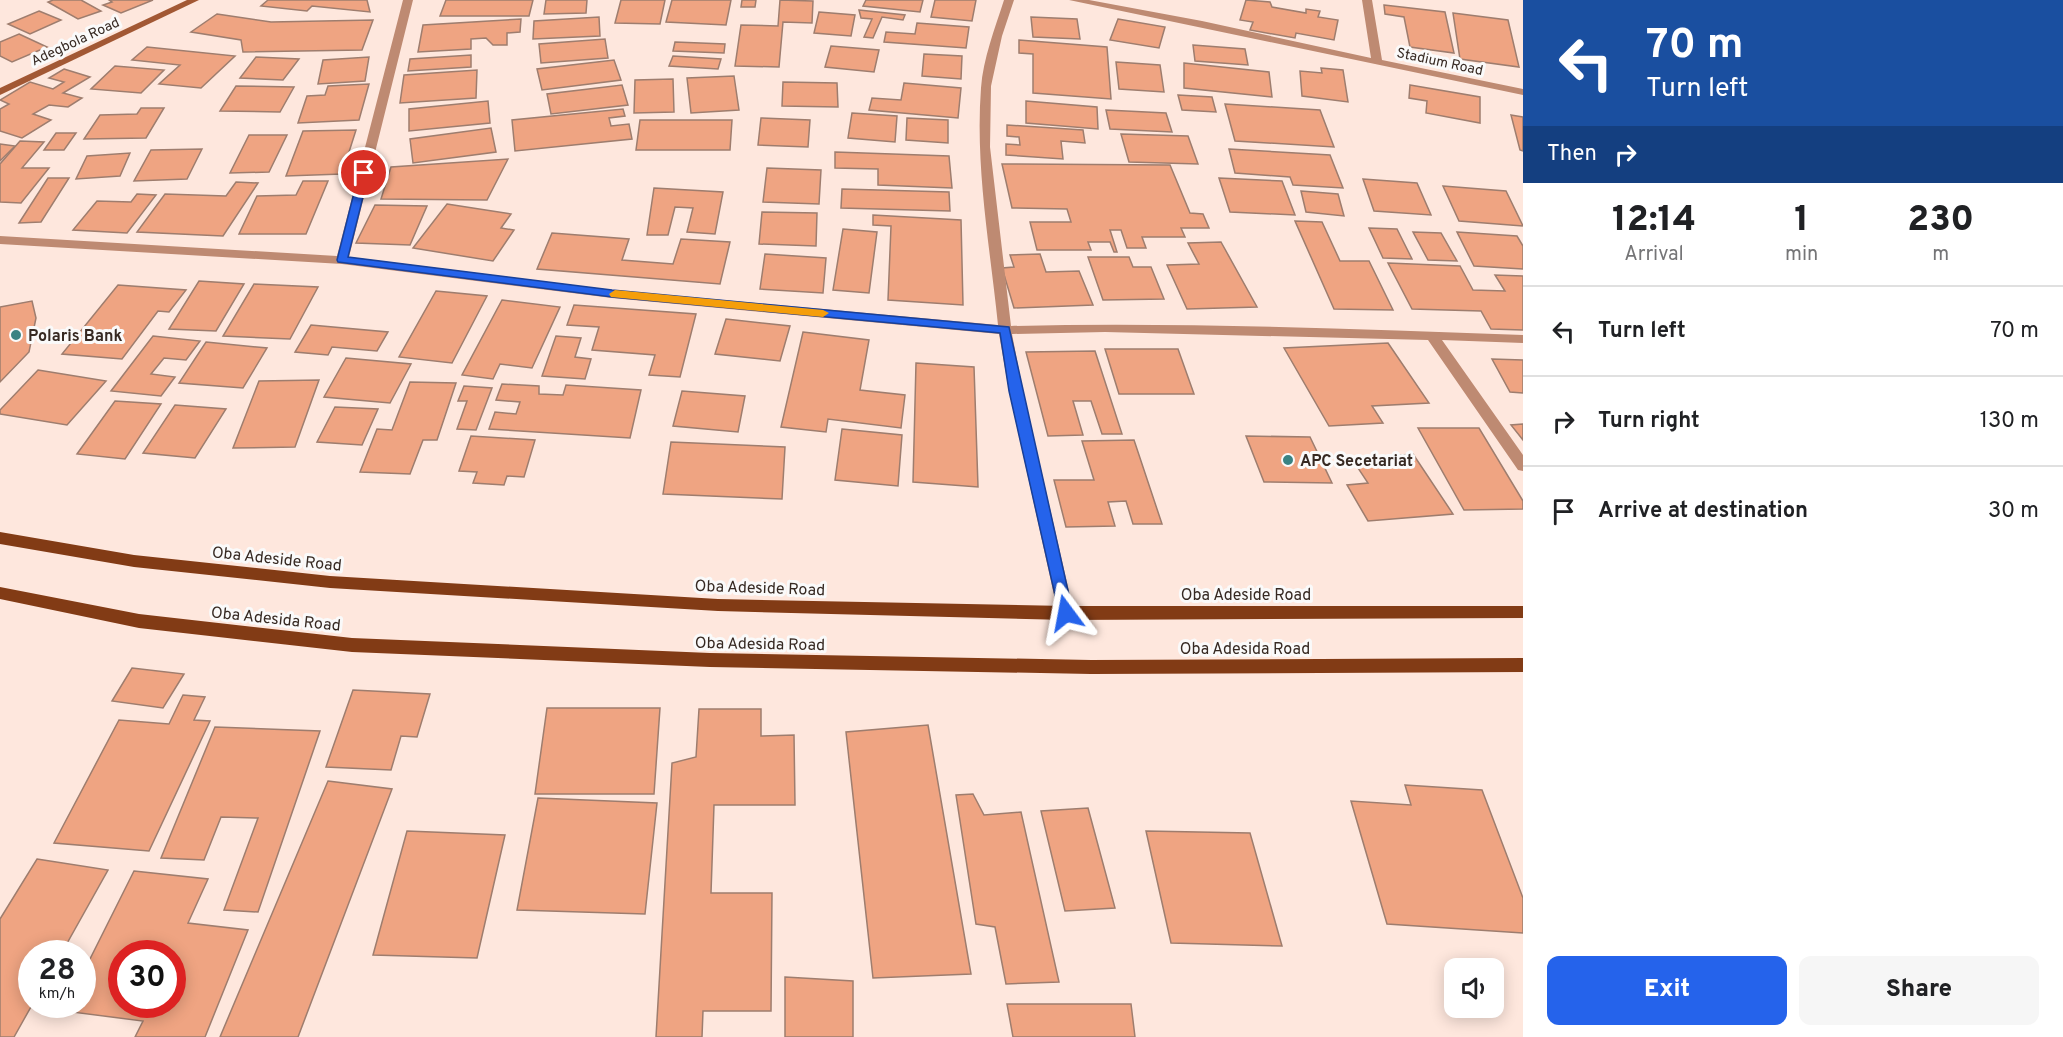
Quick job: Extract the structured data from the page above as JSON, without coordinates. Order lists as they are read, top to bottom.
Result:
{
  "streets": {
    "main road": ["Oba Adeside Road", "Oba Adesida Road"],
    "street": ["Adegbola Road", "Stadium Road"]
  },
  "places": ["Polaris Bank", "APC Secetariat"],
  "page": {
    "turn": ["70 m", "Turn left"],
    "then": "Then",
    "eta": [
      "12:14",
      "Arrival",
      "1",
      "min",
      "230",
      "m"
    ],
    "list": [
      {
        "name": "Turn left",
        "value": "70 m"
      },
      {
        "name": "Turn right",
        "value": "130 m"
      },
      {
        "name": "Arrive at destination",
        "value": "30 m"
      }
    ],
    "speed": "28 km/h",
    "limit": "30",
    "buttons": ["Exit", "Share"]
  }
}
